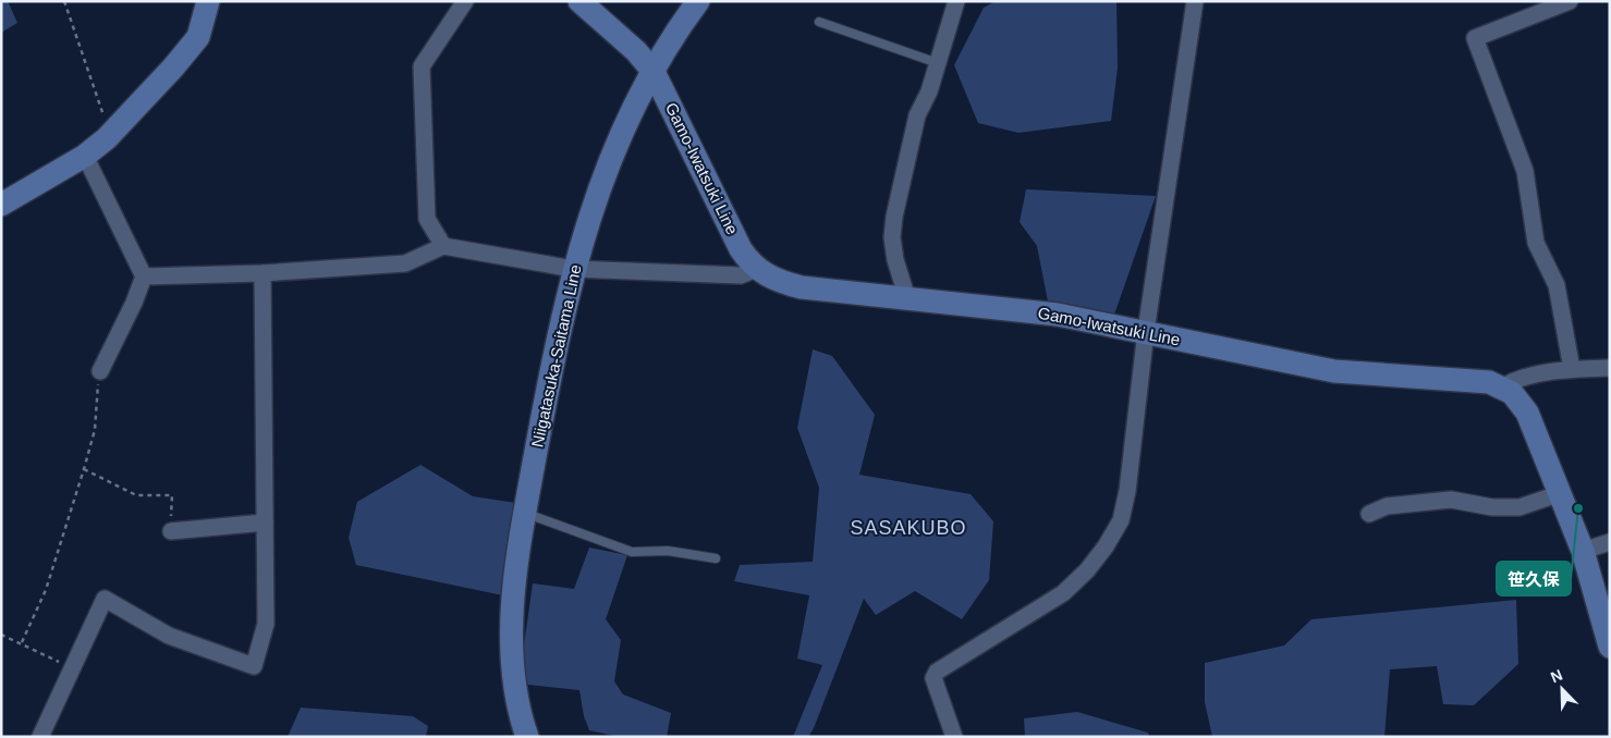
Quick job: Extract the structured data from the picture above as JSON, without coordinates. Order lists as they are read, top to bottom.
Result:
{
  "streets": {
    "main road": ["Gamo-Iwatsuki Line", "Niigatasuka-Saitama Line"]
  },
  "crossings": [
    ["Gamo-Iwatsuki Line", "Niigatasuka-Saitama Line"]
  ],
  "districts": ["SASAKUBO"],
  "places": ["笹久保"],
  "north": "top left"
}
